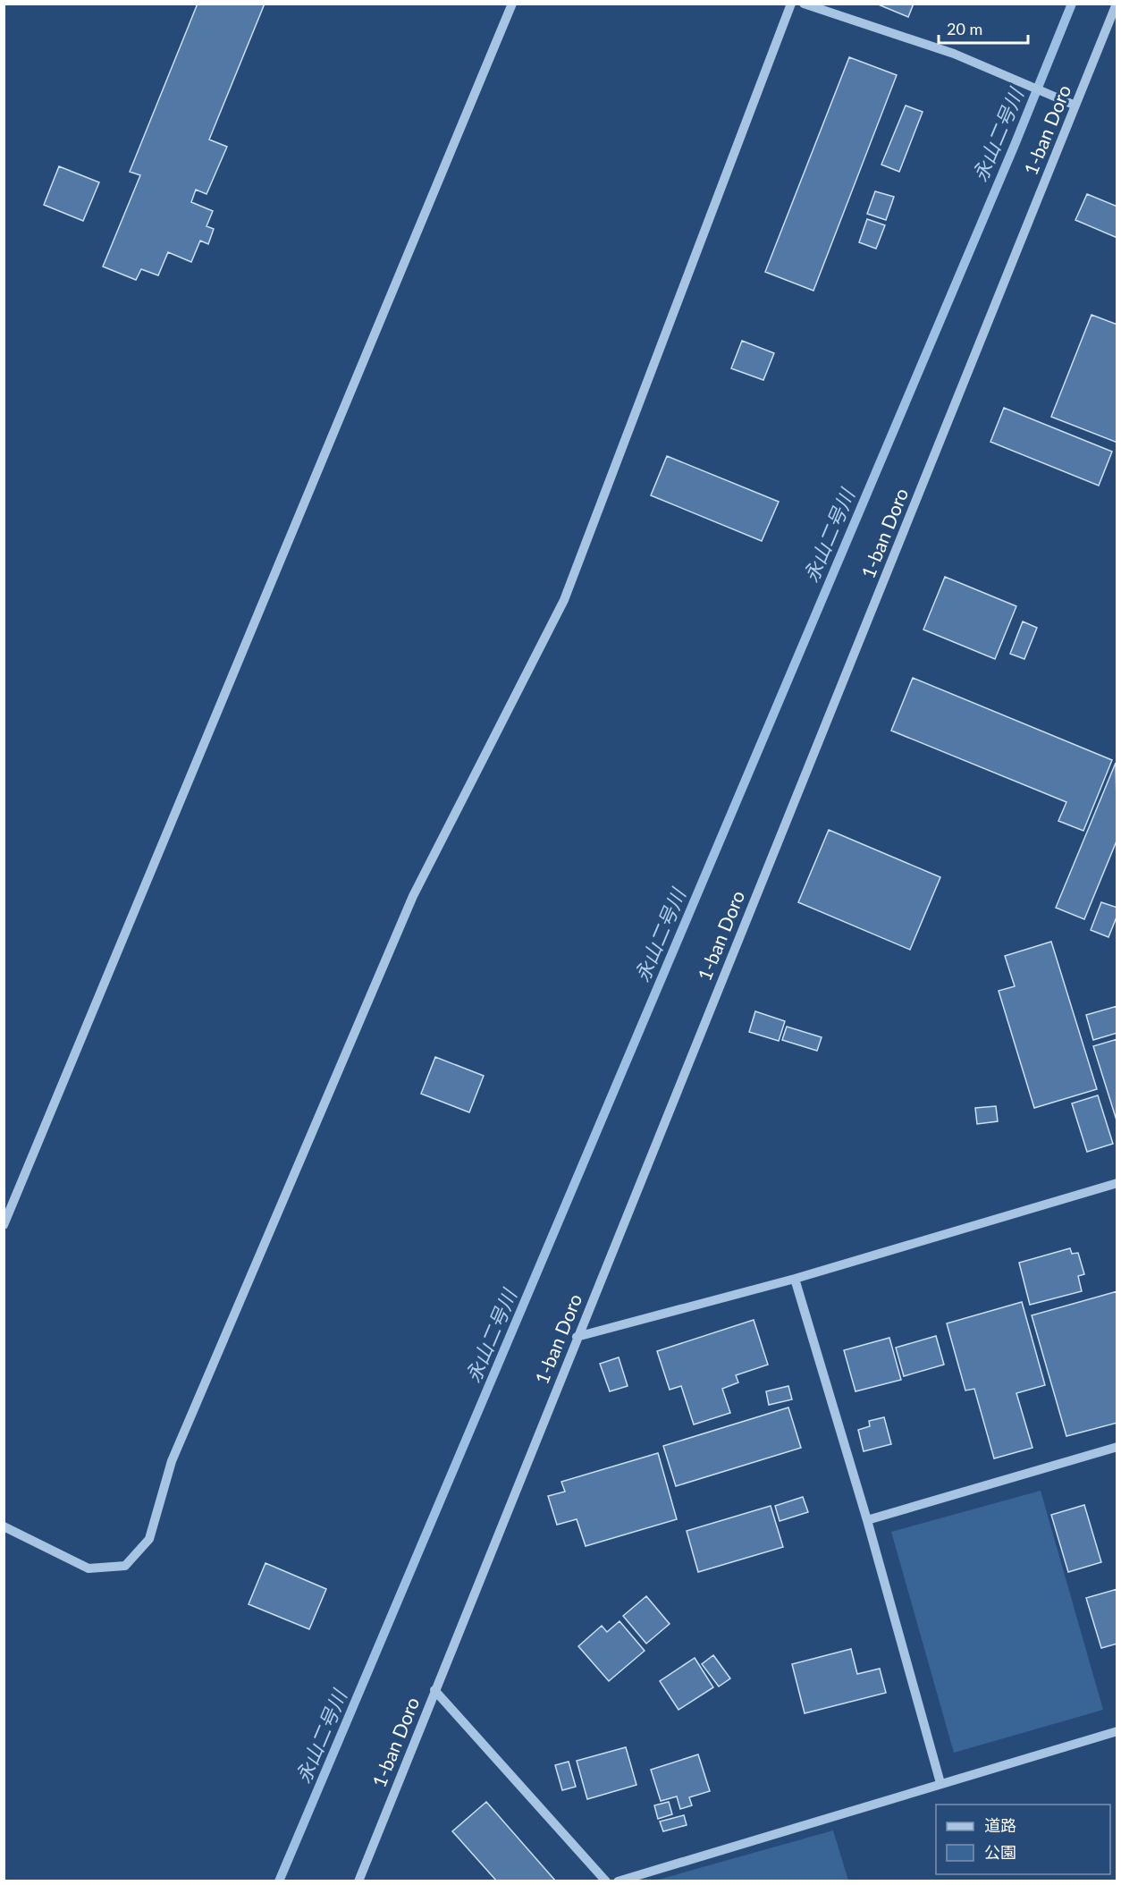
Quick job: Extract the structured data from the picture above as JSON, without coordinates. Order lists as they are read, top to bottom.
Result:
{
  "streets": {
    "street": ["1-ban Doro"]
  },
  "water": ["永山二号川"],
  "legend": ["道路", "公園"],
  "scale_bar": "20 m"
}
